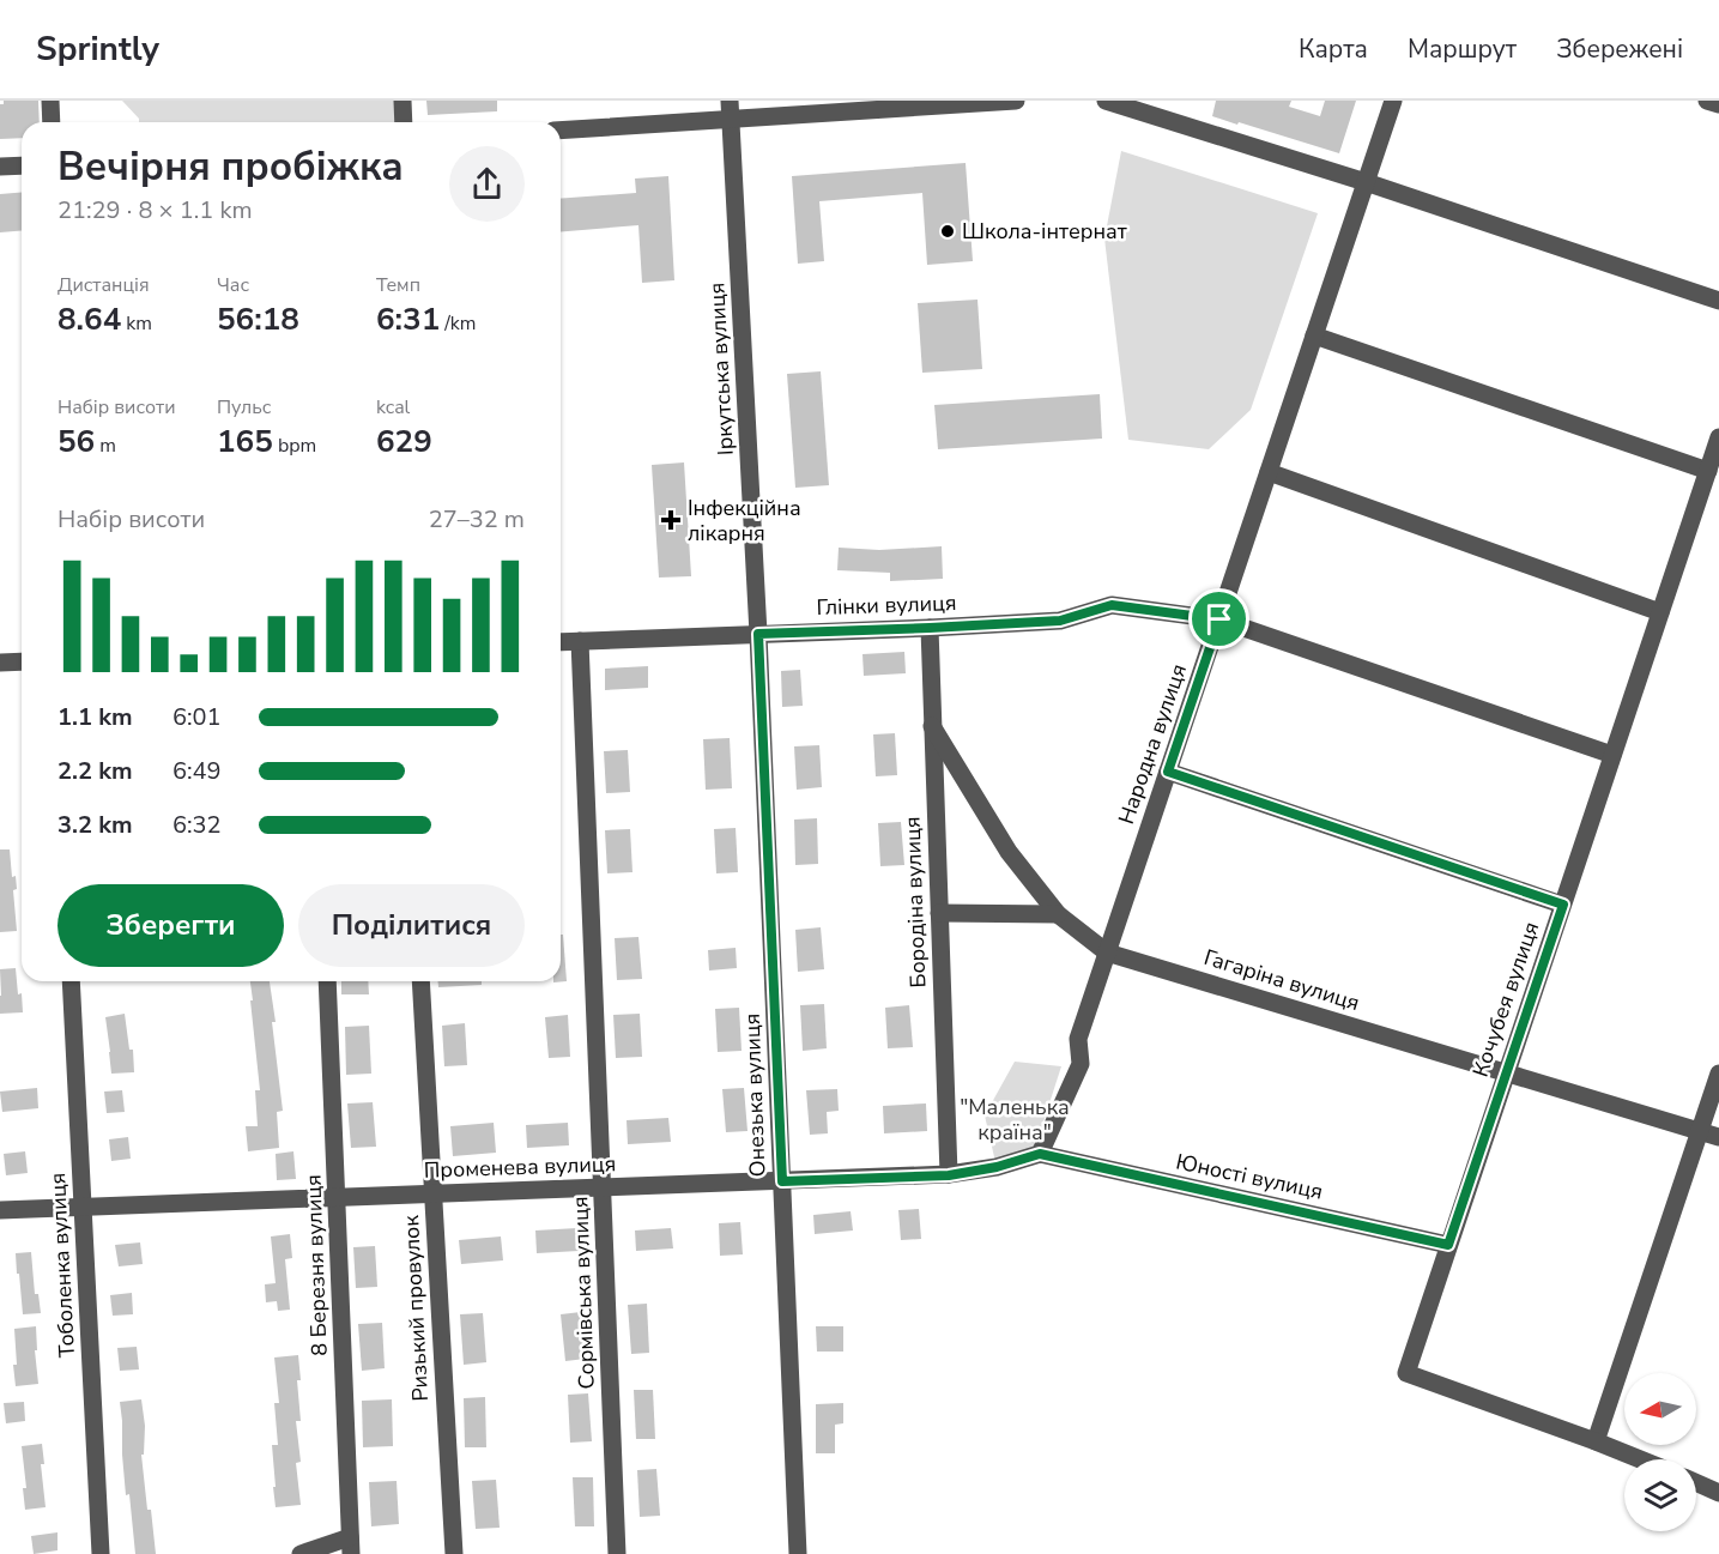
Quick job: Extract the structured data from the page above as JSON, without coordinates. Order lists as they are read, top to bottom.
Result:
{
  "streets": {
    "street": [
      "Іркутська вулиця",
      "Глінки вулиця",
      "Народна вулиця",
      "Бородіна вулиця",
      "Гагаріна вулиця",
      "Кочубея вулиця",
      "Онезька вулиця",
      "Променева вулиця",
      "Юності вулиця",
      "Тоболенка вулиця",
      "8 Березня вулиця",
      "Сормівська вулиця",
      "Ризький провулок"
    ]
  },
  "crossings": [
    ["Іркутська вулиця", "Глінки вулиця"],
    ["Іркутська вулиця", "Онезька вулиця"],
    ["Глінки вулиця", "Народна вулиця"],
    ["Глінки вулиця", "Бородіна вулиця"],
    ["Глінки вулиця", "Кочубея вулиця"],
    ["Глінки вулиця", "Онезька вулиця"],
    ["Глінки вулиця", "Сормівська вулиця"],
    ["Народна вулиця", "Гагаріна вулиця"],
    ["Народна вулиця", "Променева вулиця"],
    ["Народна вулиця", "Юності вулиця"],
    ["Бородіна вулиця", "Гагаріна вулиця"],
    ["Бородіна вулиця", "Променева вулиця"],
    ["Гагаріна вулиця", "Кочубея вулиця"],
    ["Кочубея вулиця", "Юності вулиця"],
    ["Онезька вулиця", "Променева вулиця"],
    ["Променева вулиця", "Юності вулиця"],
    ["Променева вулиця", "Тоболенка вулиця"],
    ["Променева вулиця", "8 Березня вулиця"],
    ["Променева вулиця", "Сормівська вулиця"],
    ["Променева вулиця", "Ризький провулок"]
  ],
  "parks": ["\"Маленька країна\""],
  "places": {
    "other": ["Школа-інтернат"],
    "health": ["Інфекційна лікарня"]
  },
  "north": "left",
  "page": {
    "header": "Sprintly",
    "nav": ["Карта", "Маршрут", "Збережені"],
    "heading": ["Вечірня пробіжка", "21:29 · 8 × 1.1 km"],
    "stats": [
      ["Дистанція", "8.64 km"],
      ["Час", "56:18"],
      ["Темп", "6:31 /km"],
      ["Набір висоти", "56 m"],
      ["Пульс", "165 bpm"],
      ["kcal", "629"]
    ],
    "chart": ["Набір висоти", "27–32 m"],
    "list": [
      {
        "name": "1.1 km",
        "note": "6:01"
      },
      {
        "name": "2.2 km",
        "note": "6:49"
      },
      {
        "name": "3.2 km",
        "note": "6:32"
      }
    ],
    "buttons": ["Зберегти", "Поділитися"]
  }
}
